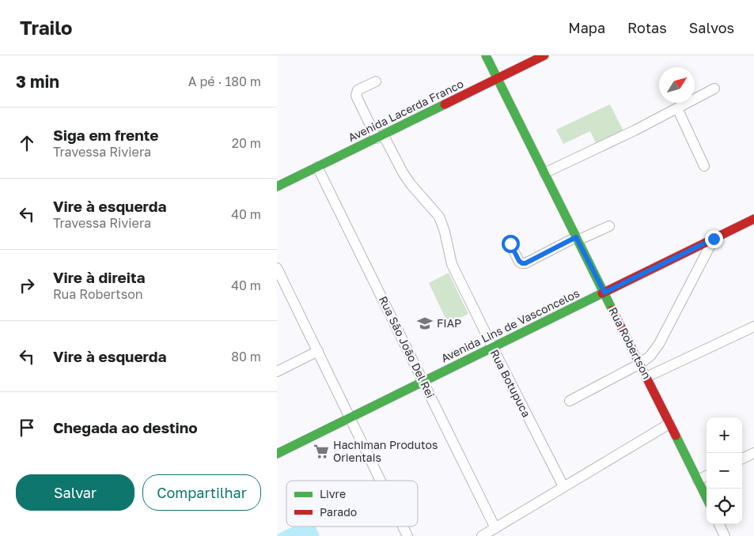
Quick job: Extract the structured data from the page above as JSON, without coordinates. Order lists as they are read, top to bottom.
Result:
{
  "streets": {
    "street": [
      "Avenida Lacerda Franco",
      "Avenida Lins de Vasconcelos",
      "Rua Robertson",
      "Rua São João Del Rei",
      "Rua Botupuca"
    ]
  },
  "crossings": [
    ["Avenida Lacerda Franco", "Rua Robertson"],
    ["Avenida Lacerda Franco", "Rua São João Del Rei"],
    ["Avenida Lacerda Franco", "Rua Botupuca"],
    ["Avenida Lins de Vasconcelos", "Rua Robertson"],
    ["Avenida Lins de Vasconcelos", "Rua São João Del Rei"],
    ["Avenida Lins de Vasconcelos", "Rua Botupuca"]
  ],
  "places": {
    "school or university": ["FIAP"],
    "supermarket": ["Hachiman Produtos Orientais"]
  },
  "legend": ["Livre", "Parado"],
  "north": "top right",
  "page": {
    "header": "Trailo",
    "nav": ["Mapa", "Rotas", "Salvos"],
    "heading": ["3 min", "A pé · 180 m"],
    "list": [
      ["Siga em frente", "Travessa Riviera", "20 m"],
      ["Vire à esquerda", "Travessa Riviera", "40 m"],
      ["Vire à direita", "Rua Robertson", "40 m"],
      ["Vire à esquerda", "80 m"],
      "Chegada ao destino"
    ],
    "map_buttons": ["+", "−"],
    "buttons": ["Salvar", "Compartilhar"]
  }
}
